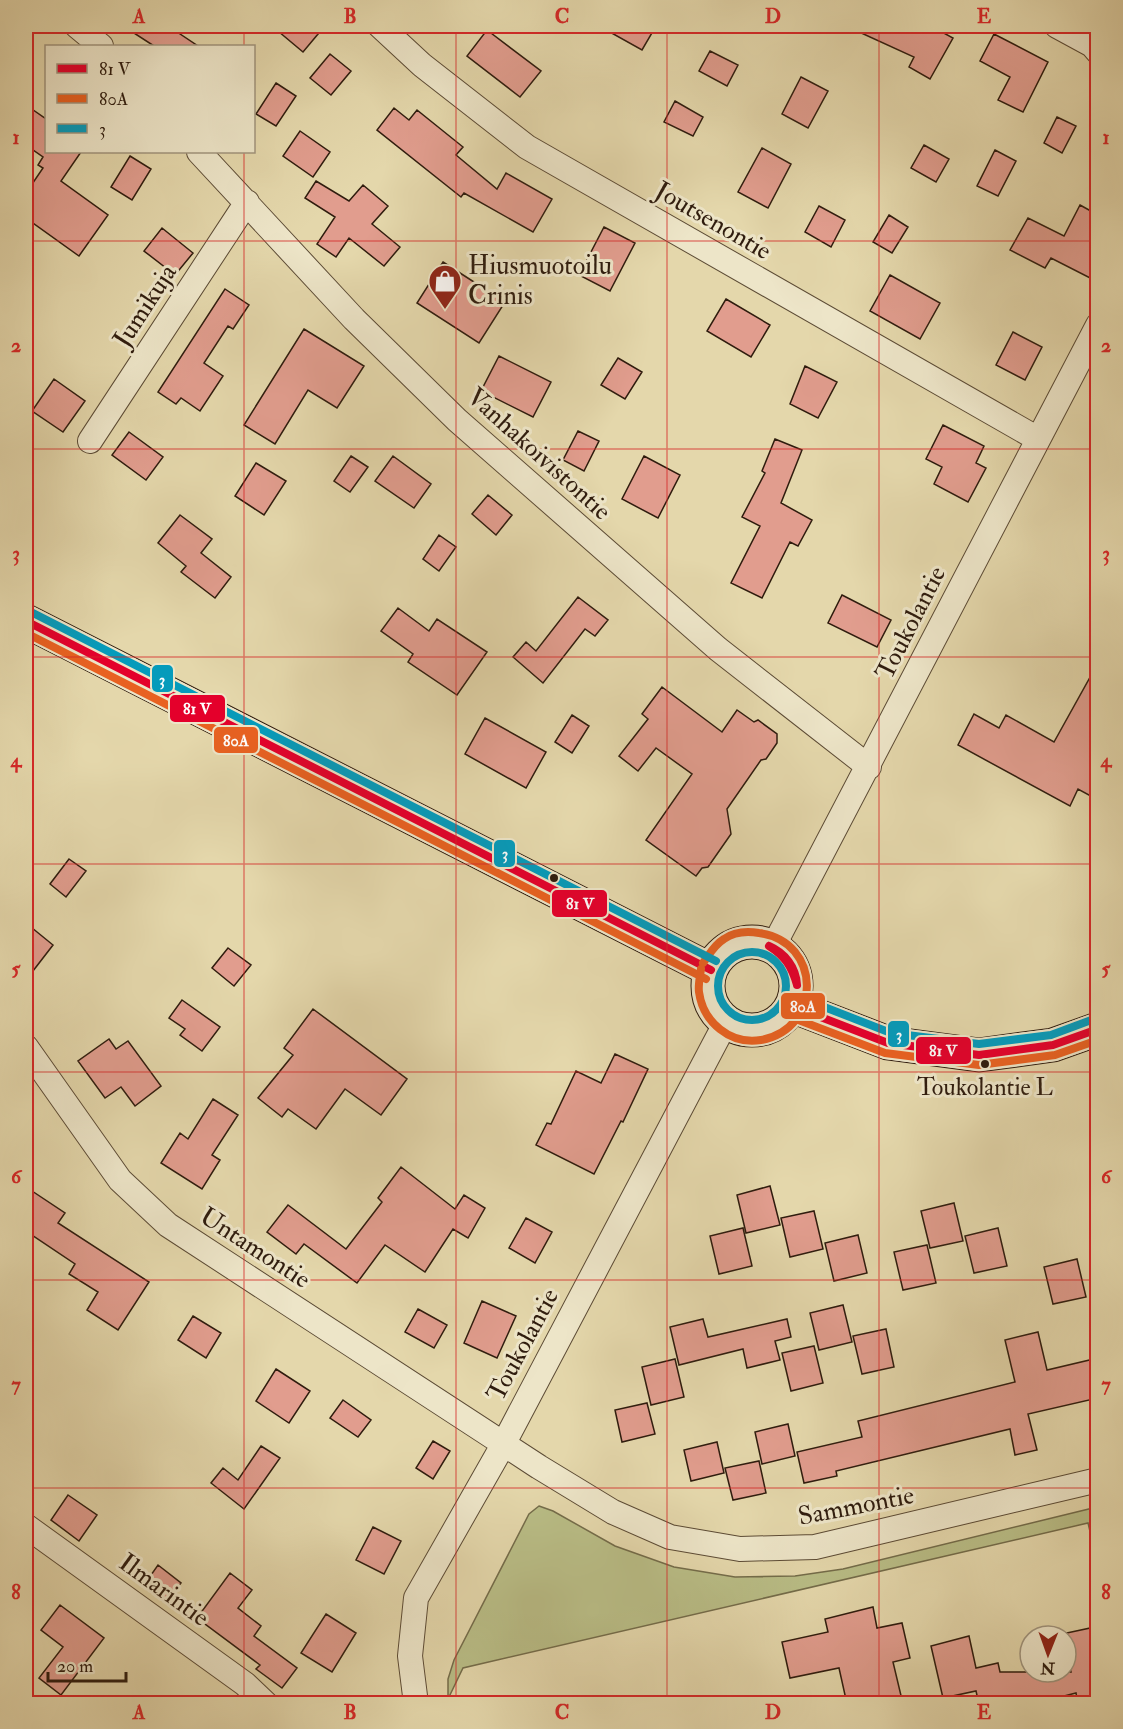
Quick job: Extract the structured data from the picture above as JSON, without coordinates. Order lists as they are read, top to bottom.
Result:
{
  "streets": {
    "street": [
      "Joutsenontie",
      "Jumikuja",
      "Vanhakoivistontie",
      "Toukolantie",
      "Untamontie",
      "Sammontie",
      "Ilmarintie"
    ]
  },
  "crossings": [
    ["Joutsenontie", "Toukolantie"],
    ["Jumikuja", "Vanhakoivistontie"],
    ["Vanhakoivistontie", "Toukolantie"],
    ["Toukolantie", "Untamontie"],
    ["Toukolantie", "Sammontie"],
    ["Untamontie", "Sammontie"]
  ],
  "places": {
    "shop": ["Hiusmuotoilu Crinis"],
    "other": ["Toukolantie L"]
  },
  "lines": ["transit line 3", "transit line 80A"],
  "legend": ["81 V", "80A", "3"],
  "scale_bar": "20 m",
  "north": "bottom",
  "grid": {
    "columns": [
      "A",
      "B",
      "C",
      "D",
      "E"
    ],
    "rows": [
      "1",
      "2",
      "3",
      "4",
      "5",
      "6",
      "7",
      "8"
    ]
  }
}
